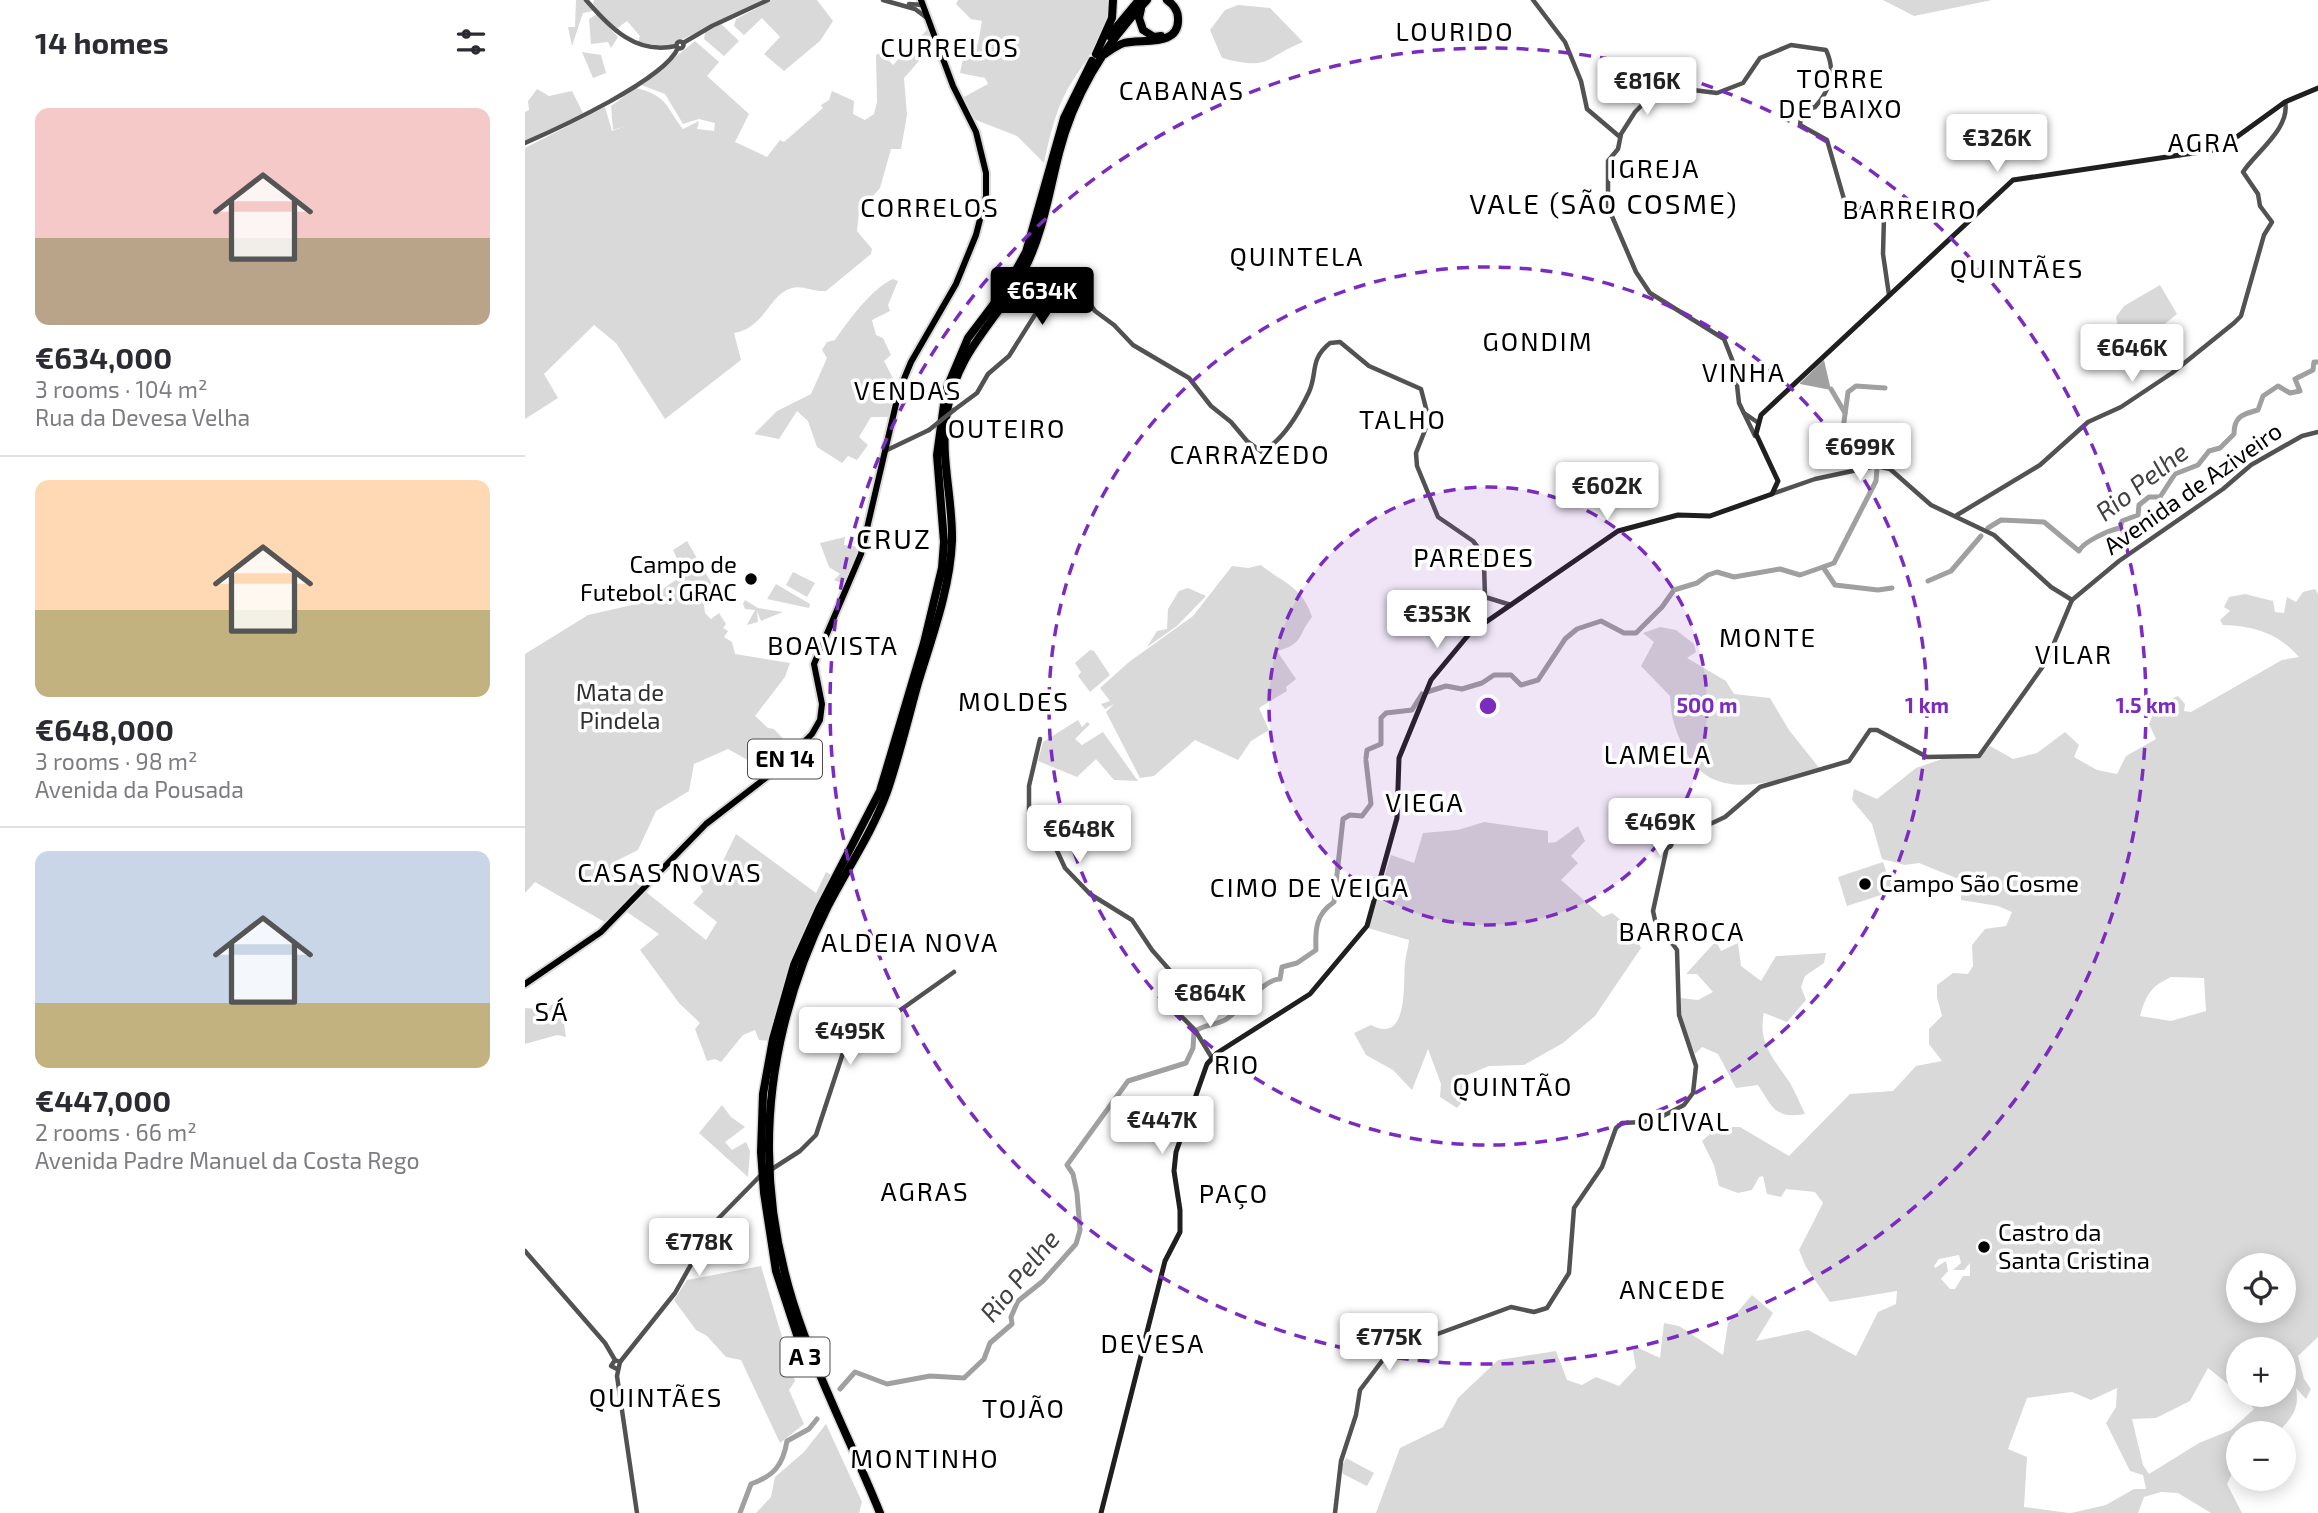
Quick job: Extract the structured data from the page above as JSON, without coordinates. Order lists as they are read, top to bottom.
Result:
{
  "streets": {
    "highway": ["A 3"],
    "main road": ["EN 14"],
    "street": ["Avenida de Aziveiro"]
  },
  "districts": [
    "LOURIDO",
    "CURRELOS",
    "TORRE DE BAIXO",
    "CABANAS",
    "AGRA",
    "IGREJA",
    "VALE (SÃO COSME)",
    "CORRELOS",
    "BARREIRO",
    "QUINTELA",
    "QUINTÃES",
    "GONDIM",
    "VINHA",
    "VENDAS",
    "TALHO",
    "OUTEIRO",
    "CARRAZEDO",
    "CRUZ",
    "PAREDES",
    "MONTE",
    "BOAVISTA",
    "VILAR",
    "MOLDES",
    "LAMELA",
    "VIEGA",
    "CASAS NOVAS",
    "CIMO DE VEIGA",
    "BARROCA",
    "ALDEIA NOVA",
    "SÁ",
    "RIO",
    "QUINTÃO",
    "OLIVAL",
    "AGRAS",
    "PAÇO",
    "ANCEDE",
    "DEVESA",
    "QUINTÃES",
    "TOJÃO",
    "MONTINHO"
  ],
  "water": ["Rio Pelhe"],
  "parks": ["Mata de Pindela"],
  "places": ["Campo de Futebol : GRAC", "Campo São Cosme", "Castro da Santa Cristina"],
  "page": {
    "heading": "14 homes",
    "price": [
      "€816K",
      "€326K",
      "€634K",
      "€646K",
      "€699K",
      "€602K",
      "€353K",
      "€469K",
      "€648K",
      "€864K",
      "€495K",
      "€447K",
      "€778K",
      "€775K"
    ],
    "list": [
      {
        "name": "€634,000",
        "note": "3 rooms · 104 m² · Rua da Devesa Velha"
      },
      {
        "name": "€648,000",
        "note": "3 rooms · 98 m² · Avenida da Pousada"
      },
      {
        "name": "€447,000",
        "note": "2 rooms · 66 m² · Avenida Padre Manuel da Costa Rego"
      }
    ],
    "map_buttons": ["+", "−"]
  },
  "rings": ["500 m", "1 km", "1.5 km"]
}
